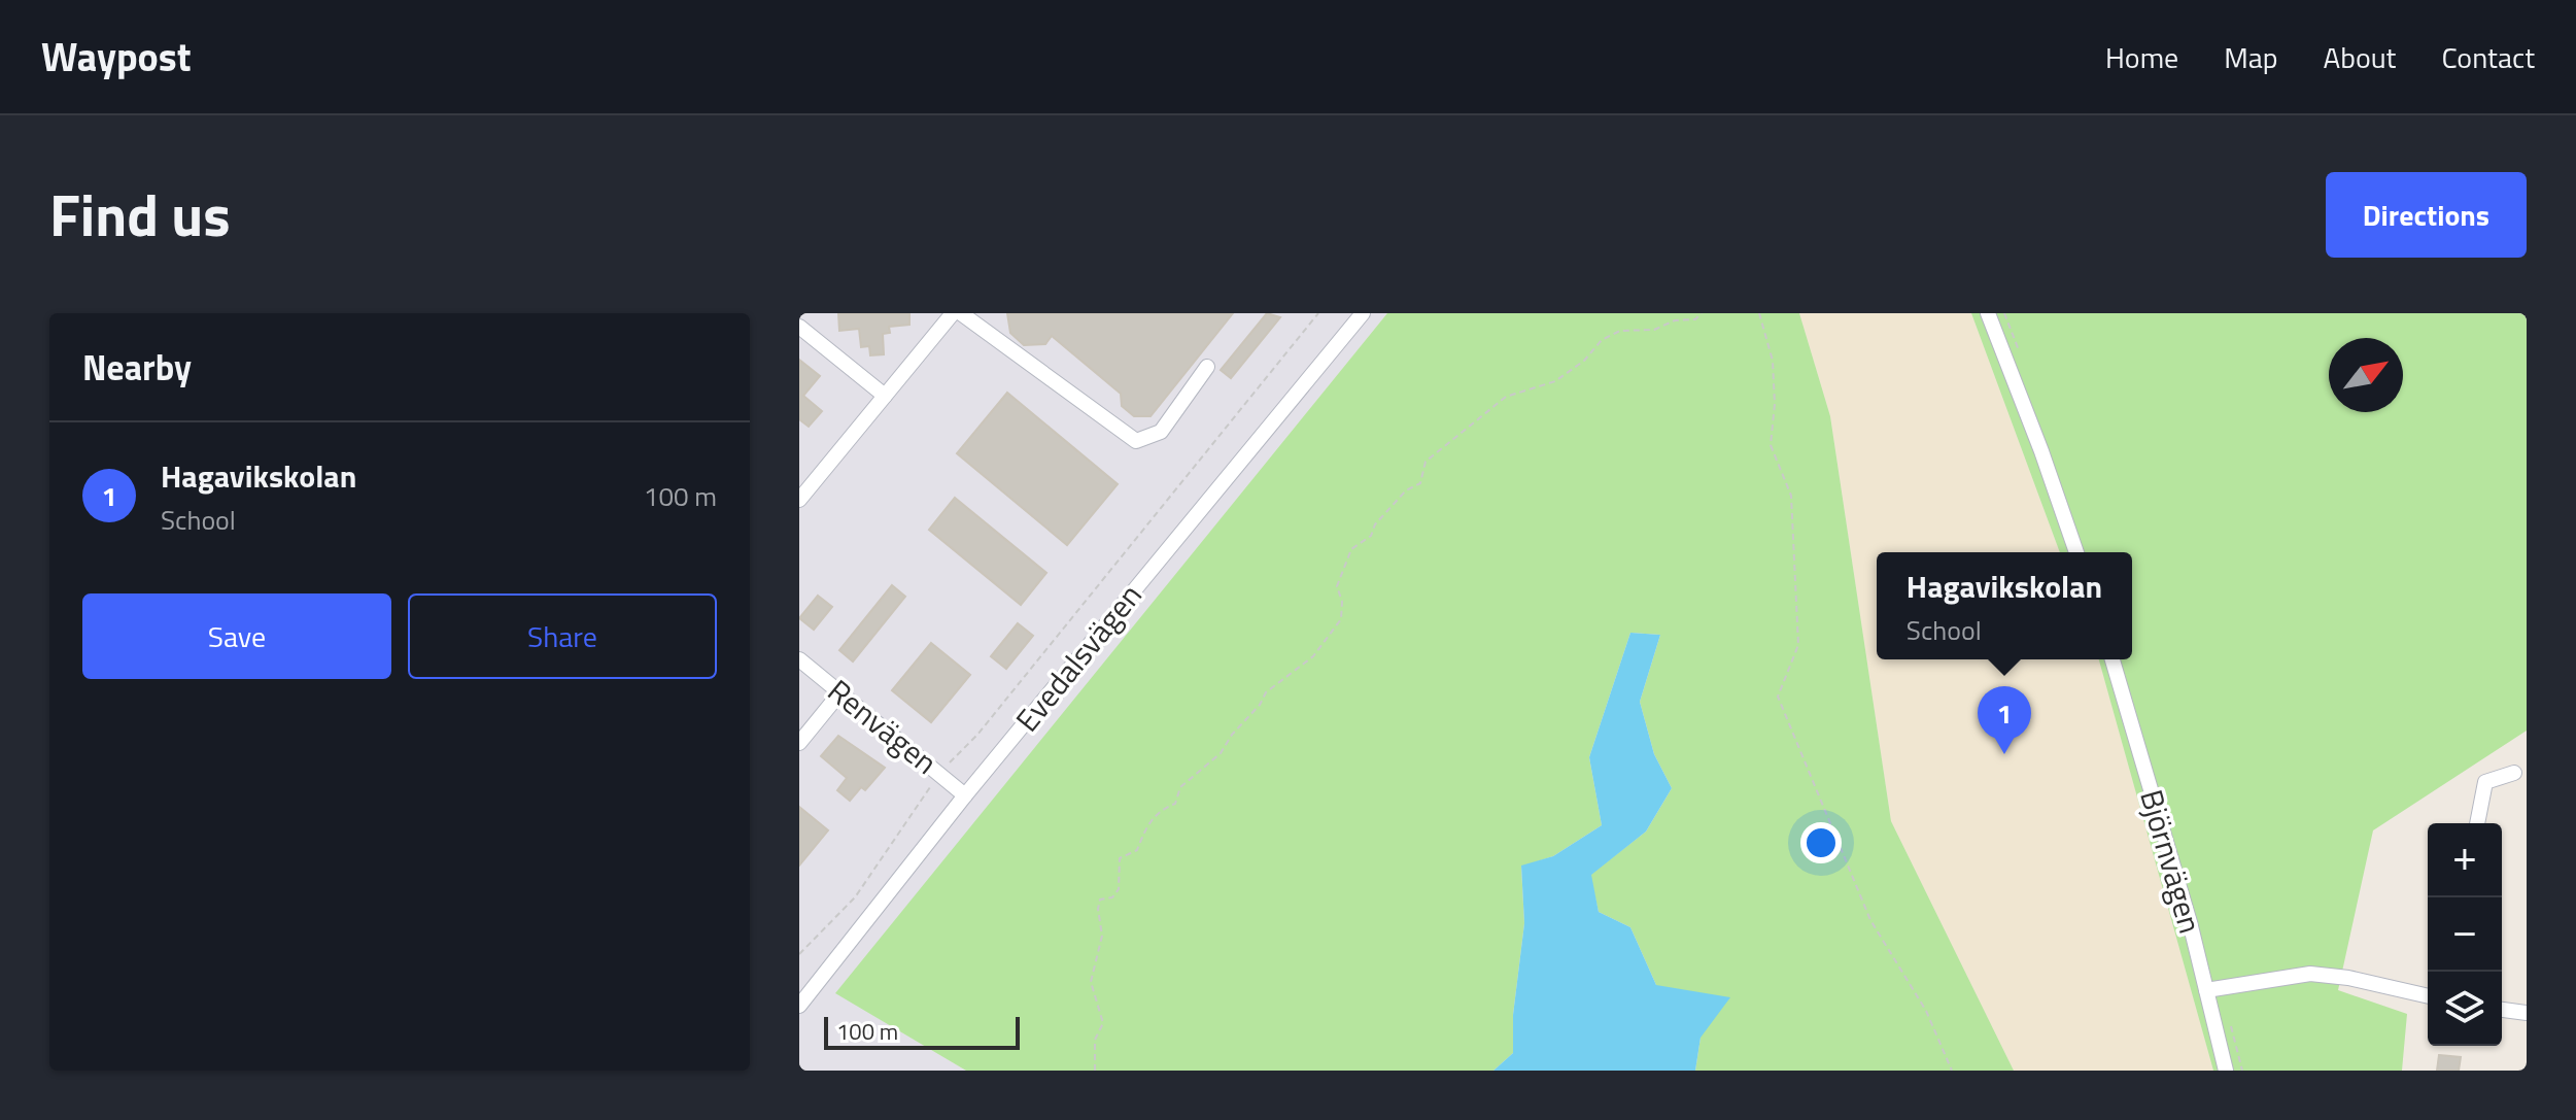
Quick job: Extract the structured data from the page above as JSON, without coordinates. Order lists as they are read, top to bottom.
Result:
{
  "streets": {
    "street": ["Evedalsvägen", "Renvägen", "Björnvägen"]
  },
  "crossings": [
    ["Evedalsvägen", "Renvägen"]
  ],
  "scale_bar": "100 m",
  "north": "top right",
  "page": {
    "header": "Waypost",
    "nav": [
      "Home",
      "Map",
      "About",
      "Contact"
    ],
    "title": "Find us",
    "buttons": [
      "Directions",
      ["Save", "Share"]
    ],
    "heading": "Nearby",
    "list": [
      {
        "mark": "1",
        "name": "Hagavikskolan",
        "note": "School",
        "value": "100 m"
      }
    ],
    "popup": ["Hagavikskolan", "School"],
    "pins": "1",
    "map_buttons": ["+", "−"],
    "scale": "100 m"
  }
}
